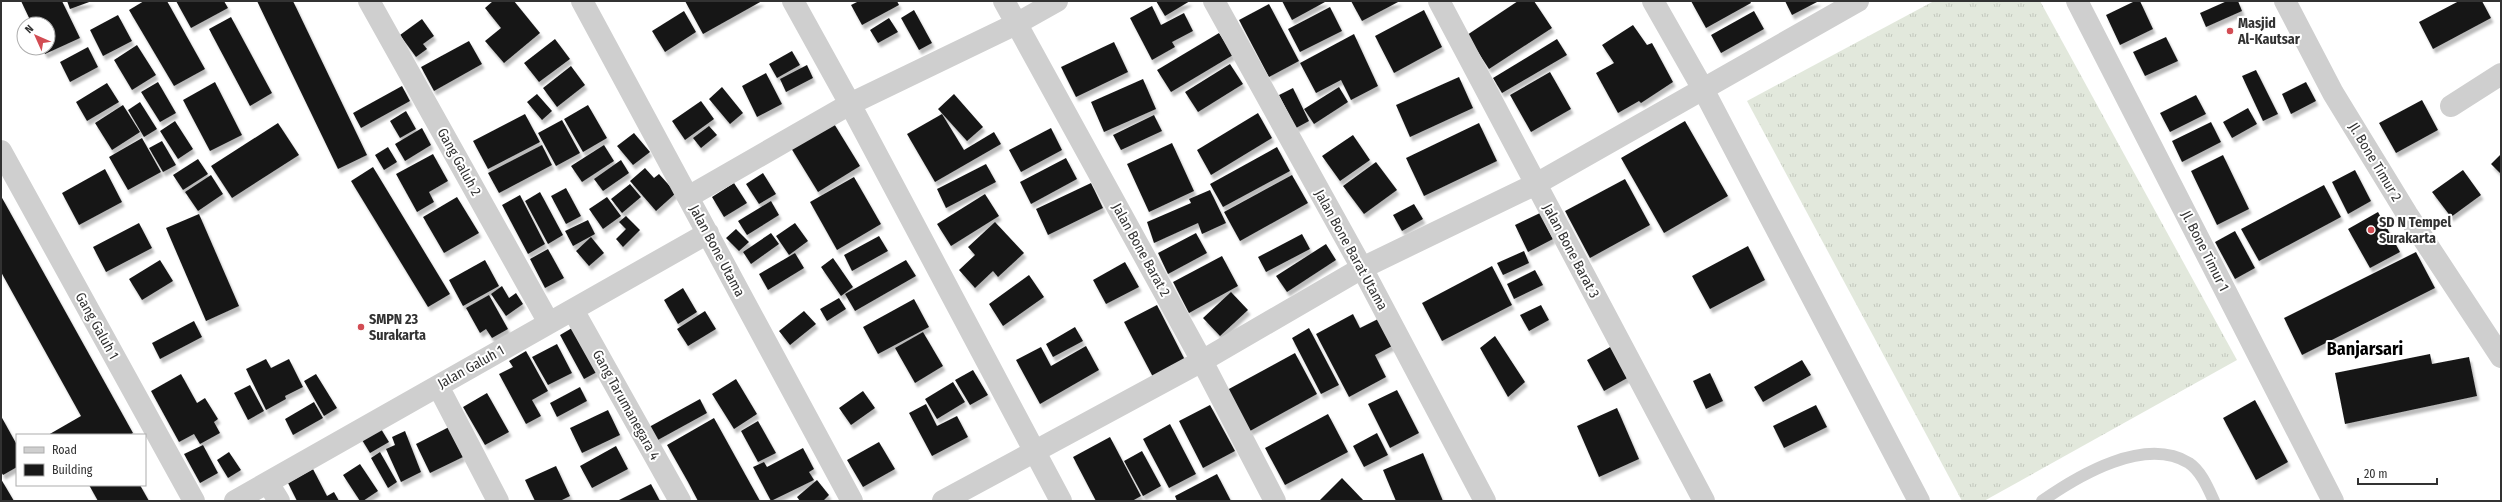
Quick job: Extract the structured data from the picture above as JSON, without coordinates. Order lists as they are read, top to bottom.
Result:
{
  "streets": {
    "street": [
      "Gang Galuh 2",
      "Jl. Bone Timur 2",
      "Jalan Bone Barat 2",
      "Jalan Bone Barat Utama",
      "Jalan Bone Utama",
      "Jalan Bone Barat 3",
      "Jl. Bone Timur 1",
      "Gang Galuh 1",
      "Jalan Galuh 1",
      "Gang Tarumanegara 4"
    ]
  },
  "crossings": [
    ["Gang Galuh 2", "Jalan Galuh 1"],
    ["Jalan Bone Utama", "Jalan Galuh 1"],
    ["Jalan Galuh 1", "Gang Tarumanegara 4"]
  ],
  "districts": ["Banjarsari"],
  "places": ["Masjid Al-Kautsar", "SD N Tempel Surakarta", "SMPN 23 Surakarta"],
  "legend": ["Road", "Building"],
  "scale_bar": "20 m",
  "north": "top left"
}
